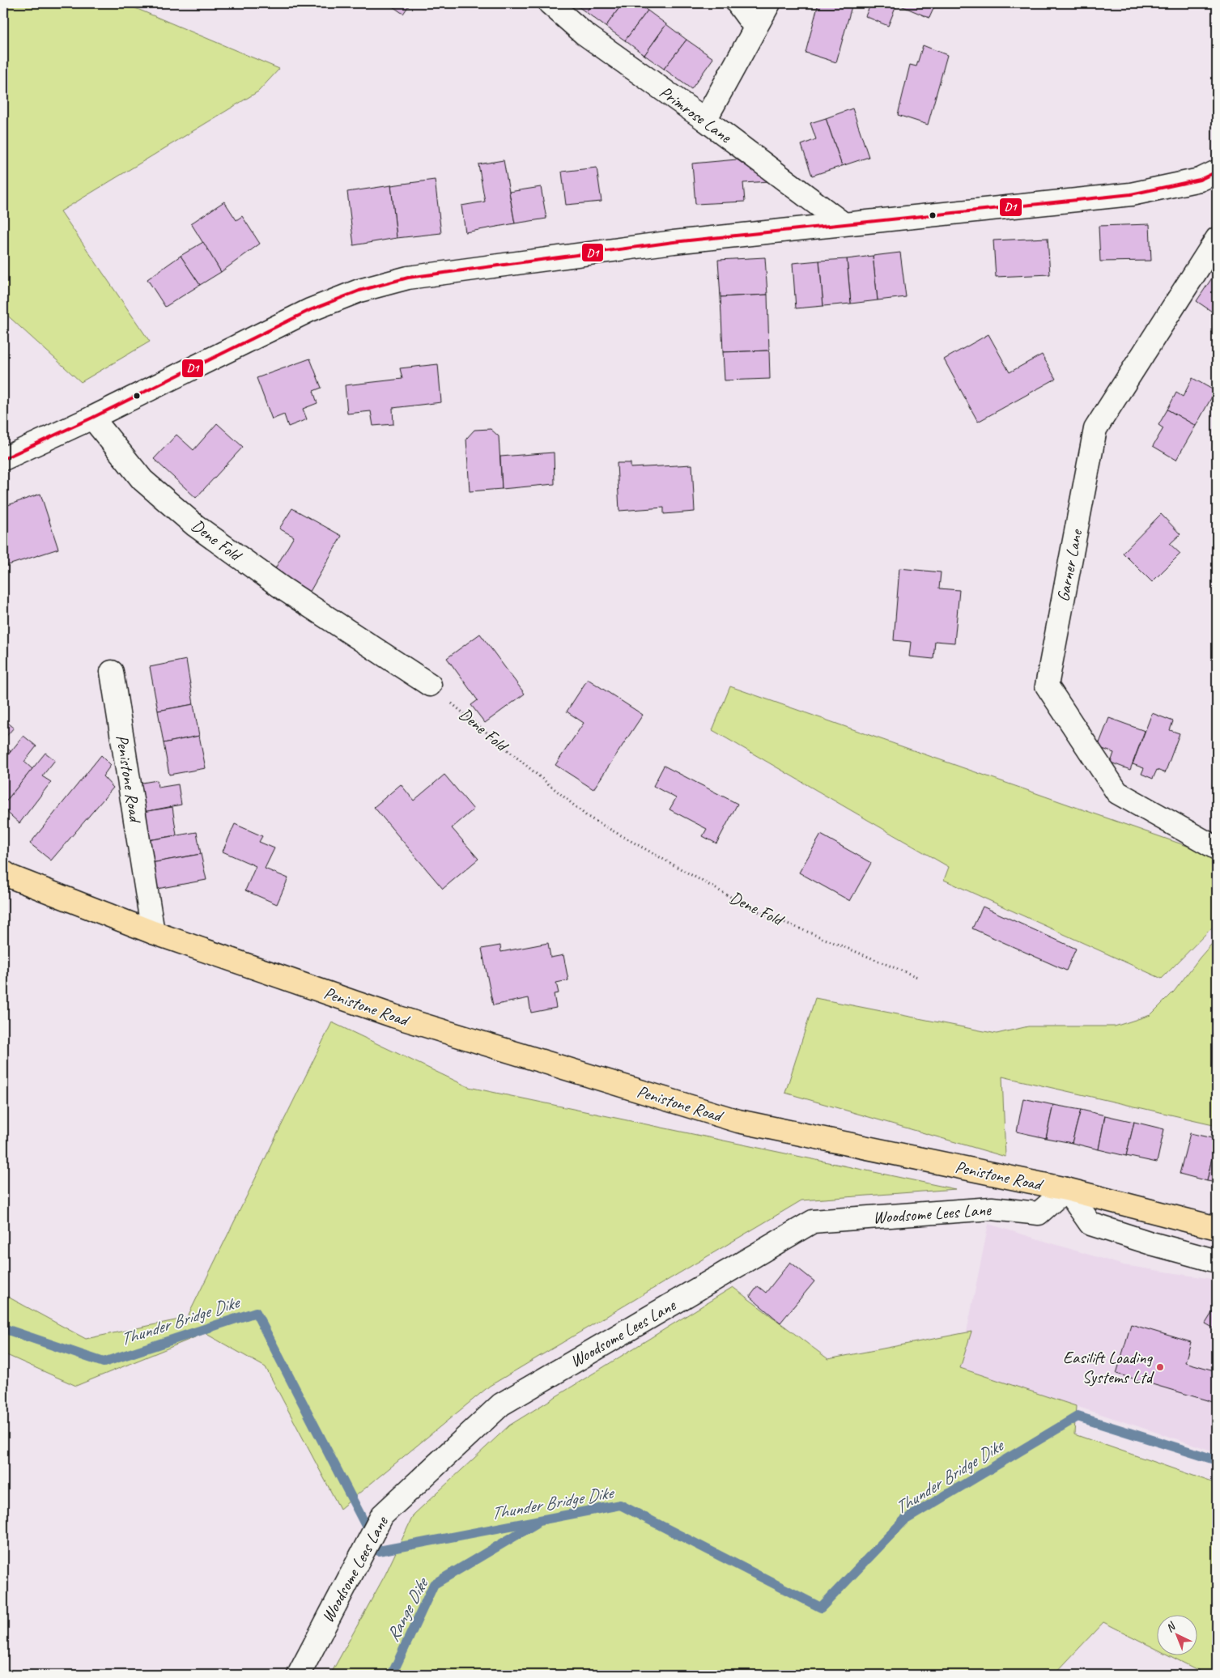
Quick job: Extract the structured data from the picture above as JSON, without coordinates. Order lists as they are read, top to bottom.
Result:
{
  "streets": {
    "highway": ["Penistone Road"],
    "street": [
      "Primrose Lane",
      "Dene Fold",
      "Garner Lane",
      "Woodsome Lees Lane"
    ]
  },
  "crossings": [
    ["Penistone Road", "Woodsome Lees Lane"]
  ],
  "water": ["Thunder Bridge Dike", "Range Dike"],
  "places": ["Easilift Loading Systems Ltd"],
  "lines": ["transit line D1"],
  "north": "top left"
}
